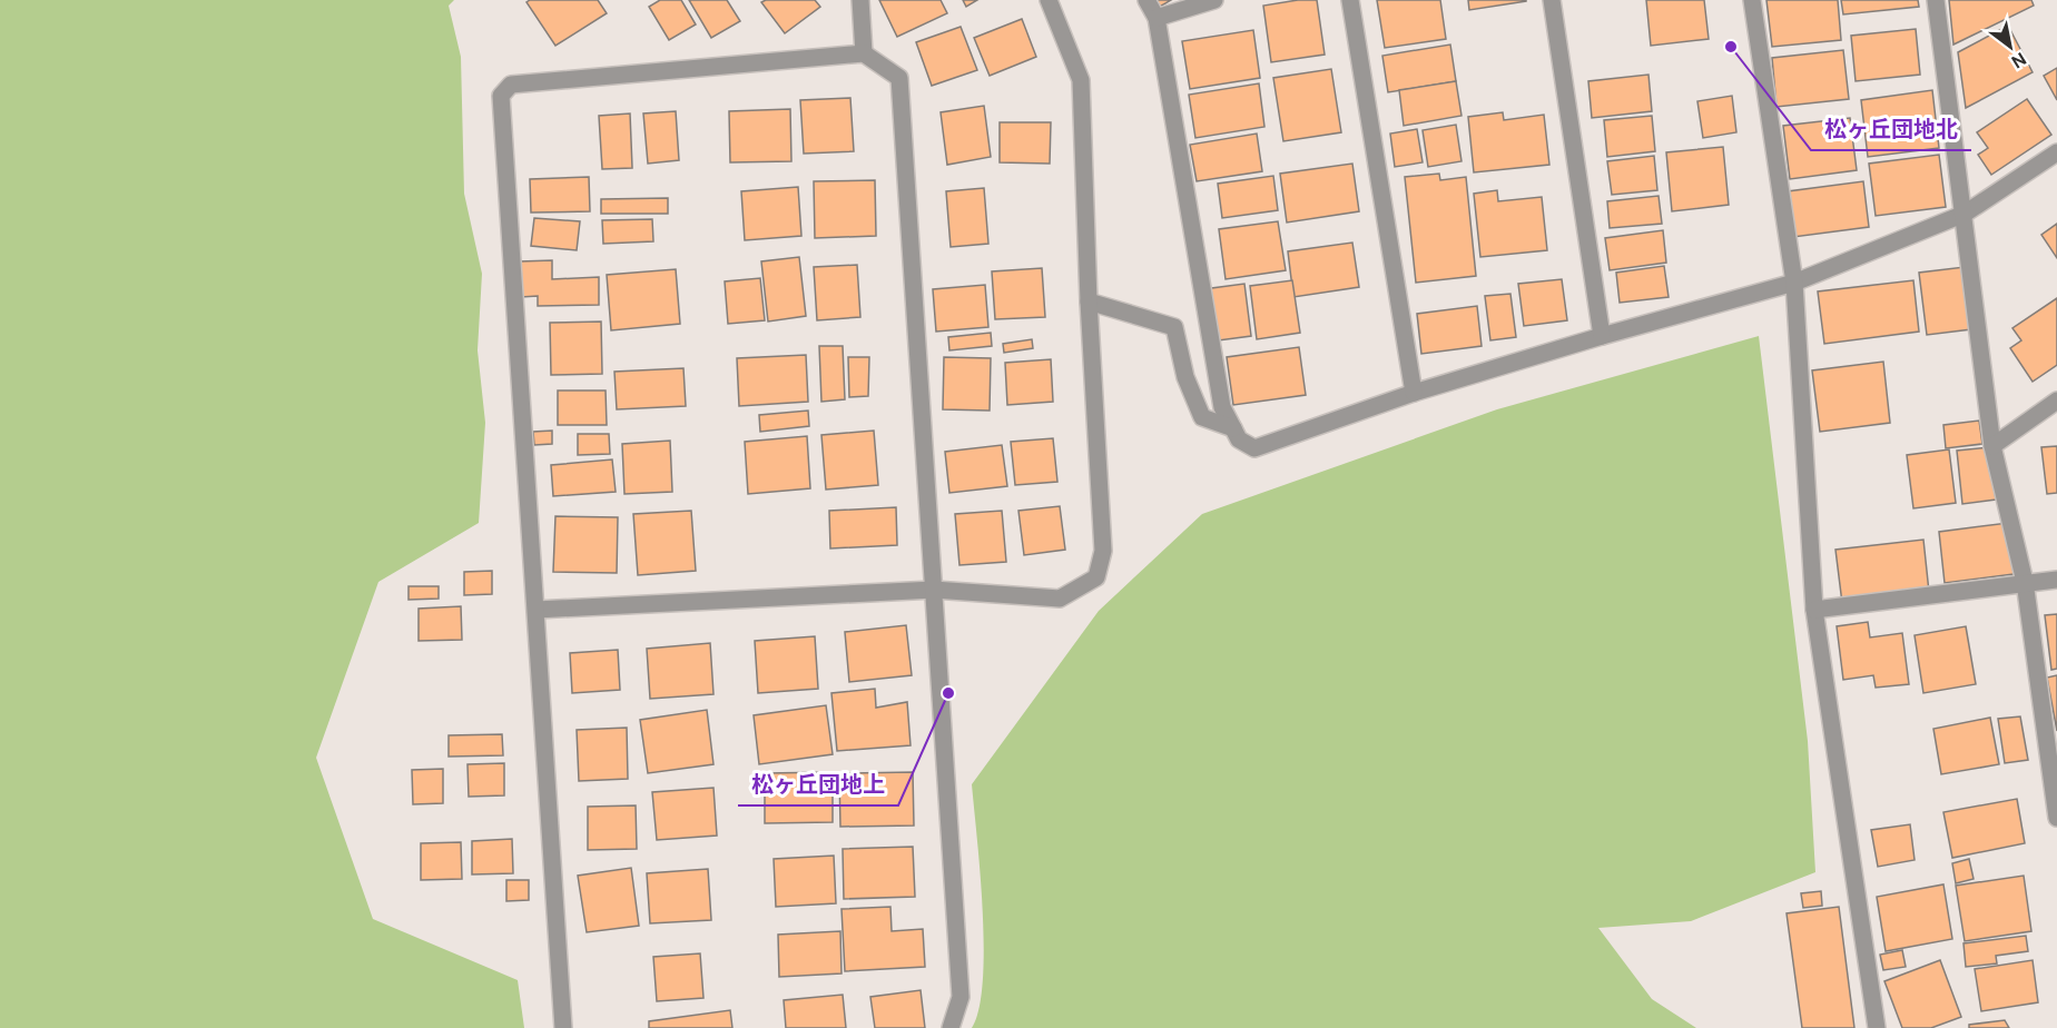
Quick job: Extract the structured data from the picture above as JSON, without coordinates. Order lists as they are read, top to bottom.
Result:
{
  "places": ["松ヶ丘団地北", "松ヶ丘団地上"],
  "north": "bottom right"
}
